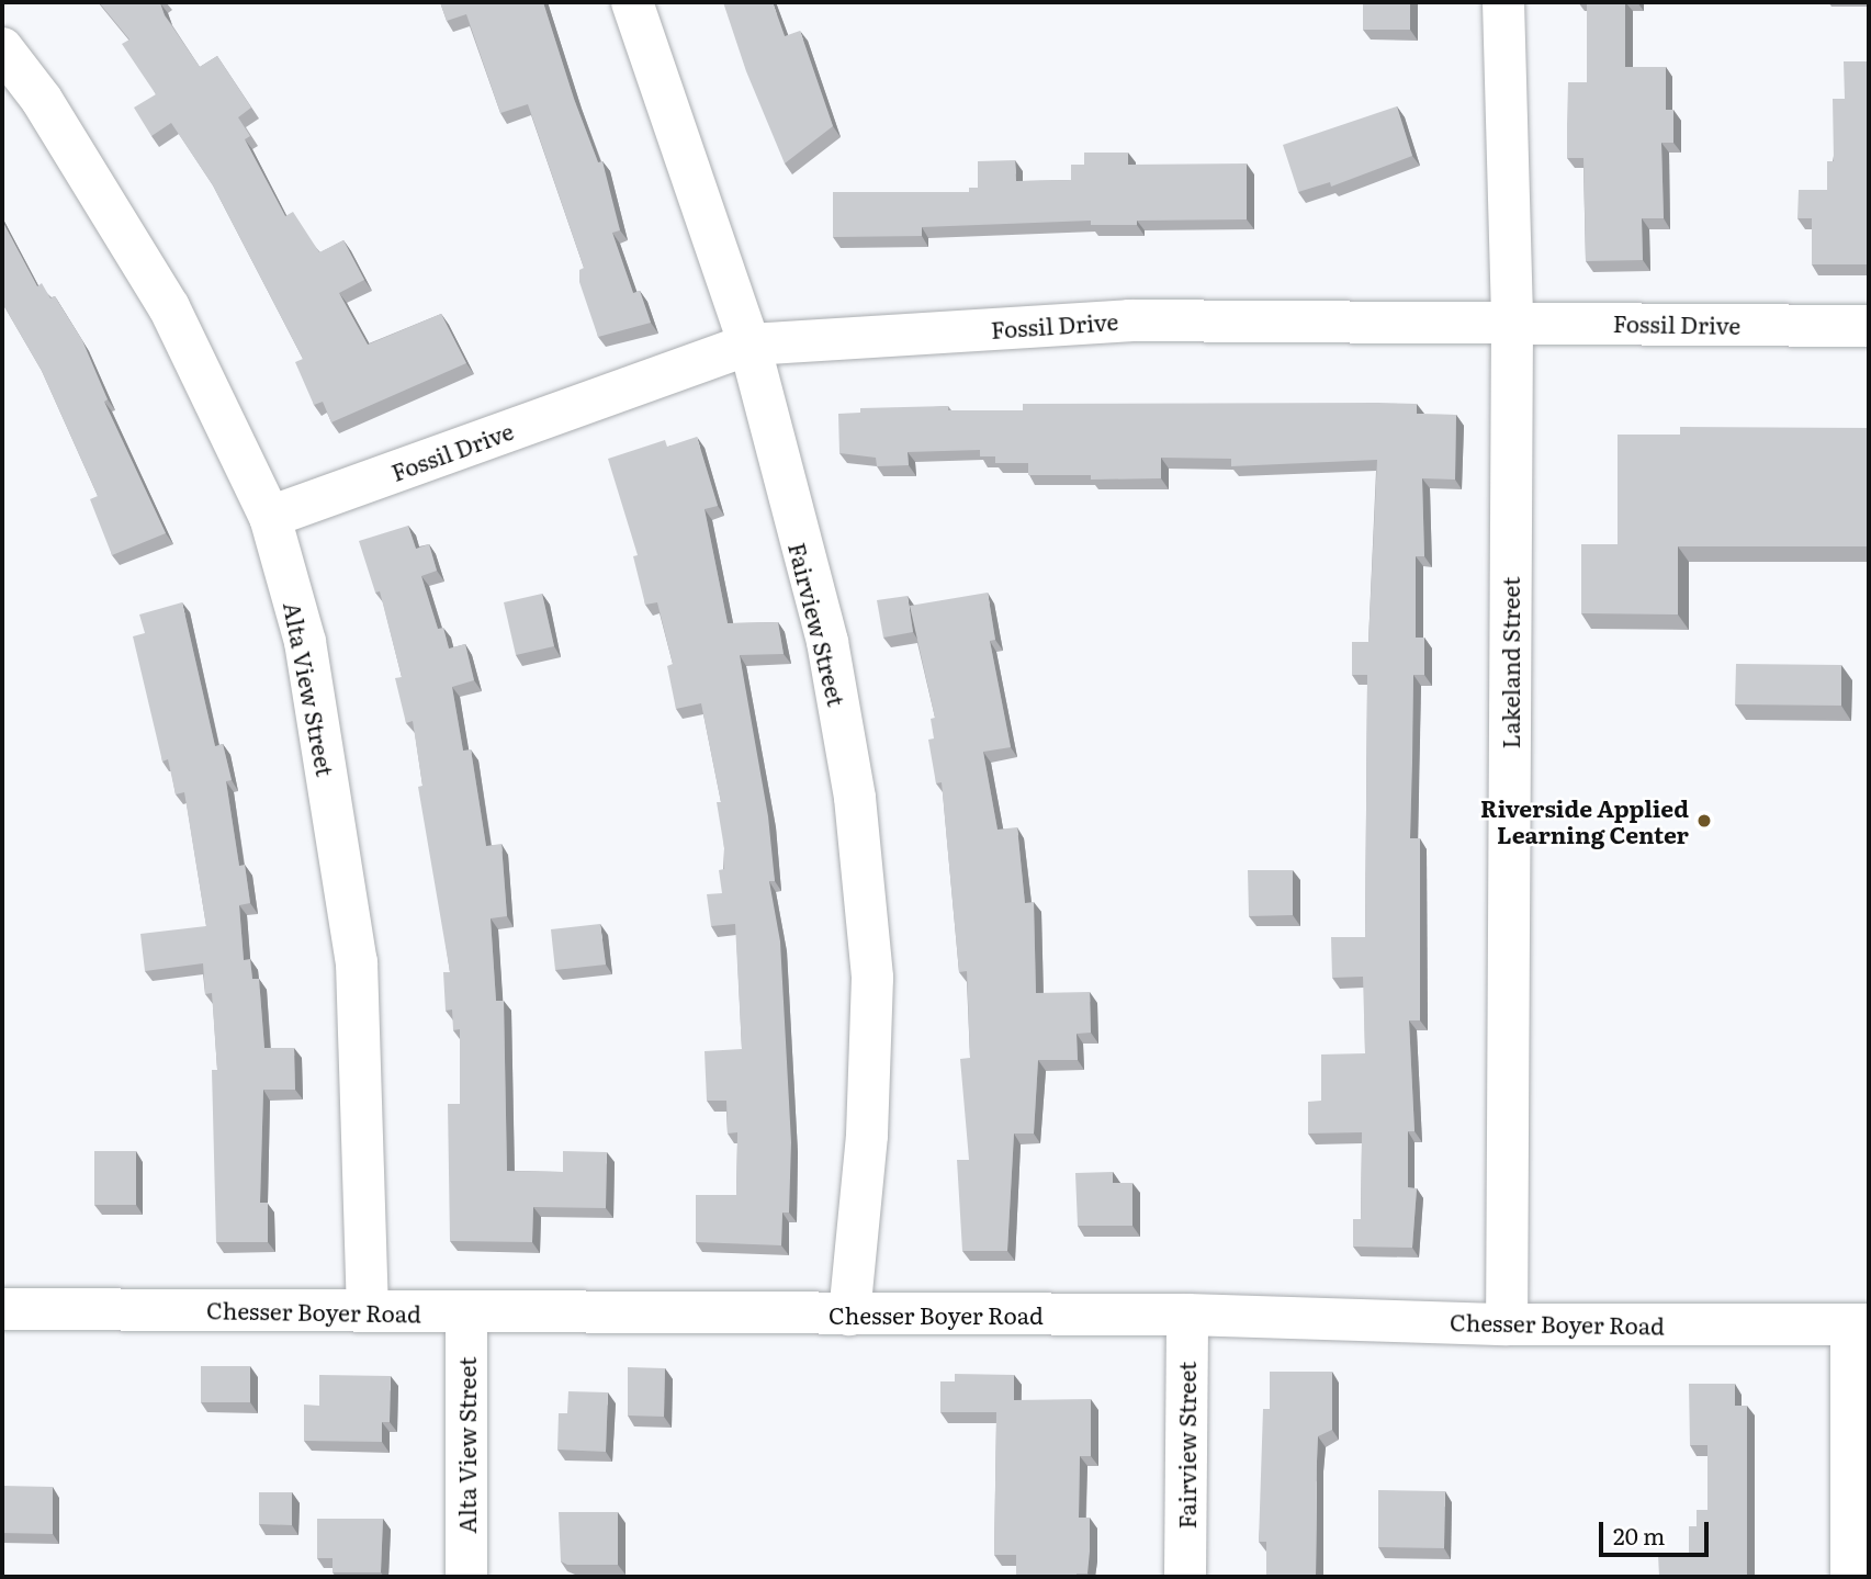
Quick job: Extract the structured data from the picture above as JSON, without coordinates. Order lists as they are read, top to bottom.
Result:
{
  "streets": {
    "street": [
      "Fossil Drive",
      "Fairview Street",
      "Lakeland Street",
      "Alta View Street",
      "Chesser Boyer Road"
    ]
  },
  "crossings": [
    ["Fossil Drive", "Fairview Street"],
    ["Fossil Drive", "Lakeland Street"],
    ["Fossil Drive", "Alta View Street"],
    ["Fairview Street", "Chesser Boyer Road"],
    ["Lakeland Street", "Chesser Boyer Road"],
    ["Alta View Street", "Chesser Boyer Road"]
  ],
  "places": ["Riverside Applied Learning Center"],
  "scale_bar": "20 m"
}
